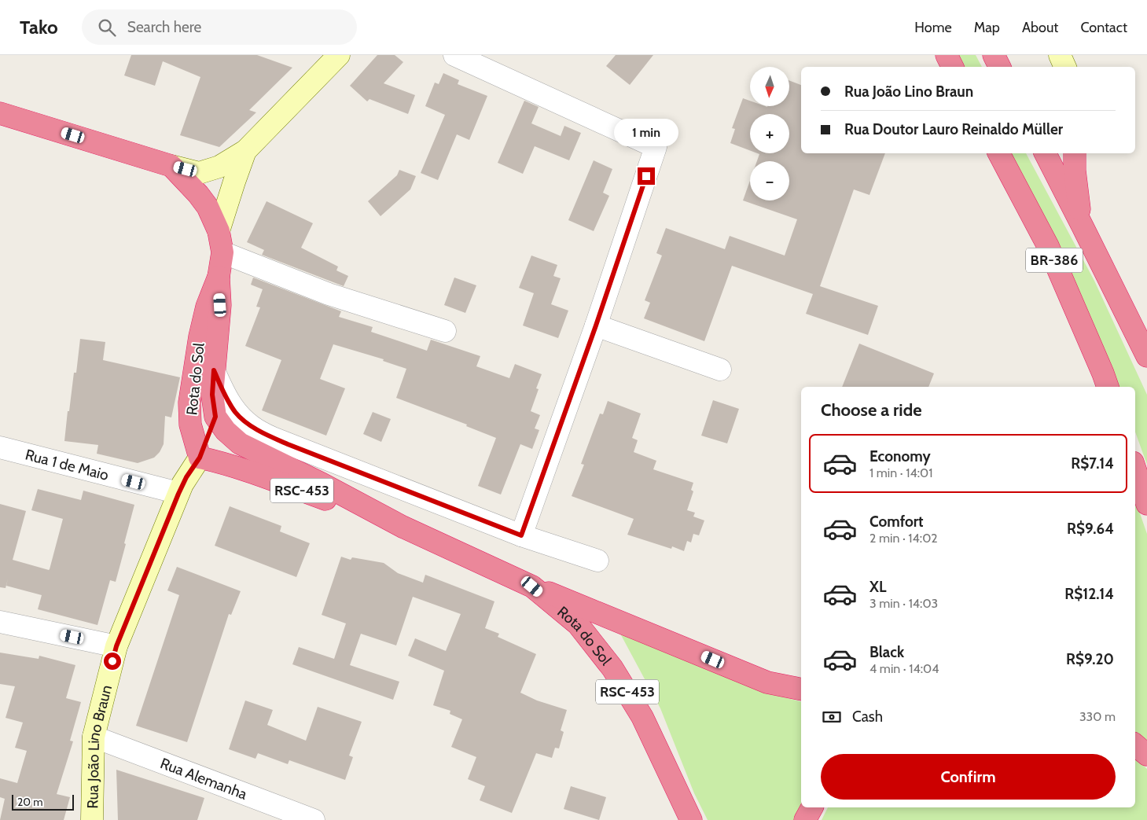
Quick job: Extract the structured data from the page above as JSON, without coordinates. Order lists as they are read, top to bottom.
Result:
{
  "streets": {
    "highway": ["BR-386", "Rota do Sol", "RSC-453"],
    "street": ["Rua 1 de Maio", "Rua João Lino Braun", "Rua Alemanha"]
  },
  "crossings": [
    ["Rota do Sol", "Rua João Lino Braun"],
    ["Rua 1 de Maio", "Rua João Lino Braun"],
    ["Rua João Lino Braun", "Rua Alemanha"]
  ],
  "scale_bar": "20 m",
  "north": "bottom",
  "page": {
    "header": "Tako",
    "search": "Search here",
    "nav": [
      "Home",
      "Map",
      "About",
      "Contact"
    ],
    "map_buttons": ["+", "−"],
    "banner": ["Rua João Lino Braun", "Rua Doutor Lauro Reinaldo Müller"],
    "bubble": "1 min",
    "heading": "Choose a ride",
    "list": [
      {
        "name": "Economy",
        "note": "1 min · 14:01",
        "value": "R$7.14"
      },
      {
        "name": "Comfort",
        "note": "2 min · 14:02",
        "value": "R$9.64"
      },
      {
        "name": "XL",
        "note": "3 min · 14:03",
        "value": "R$12.14"
      },
      {
        "name": "Black",
        "note": "4 min · 14:04",
        "value": "R$9.20"
      }
    ],
    "pay": ["Cash", "330 m"],
    "buttons": "Confirm",
    "scale": "20 m"
  }
}
